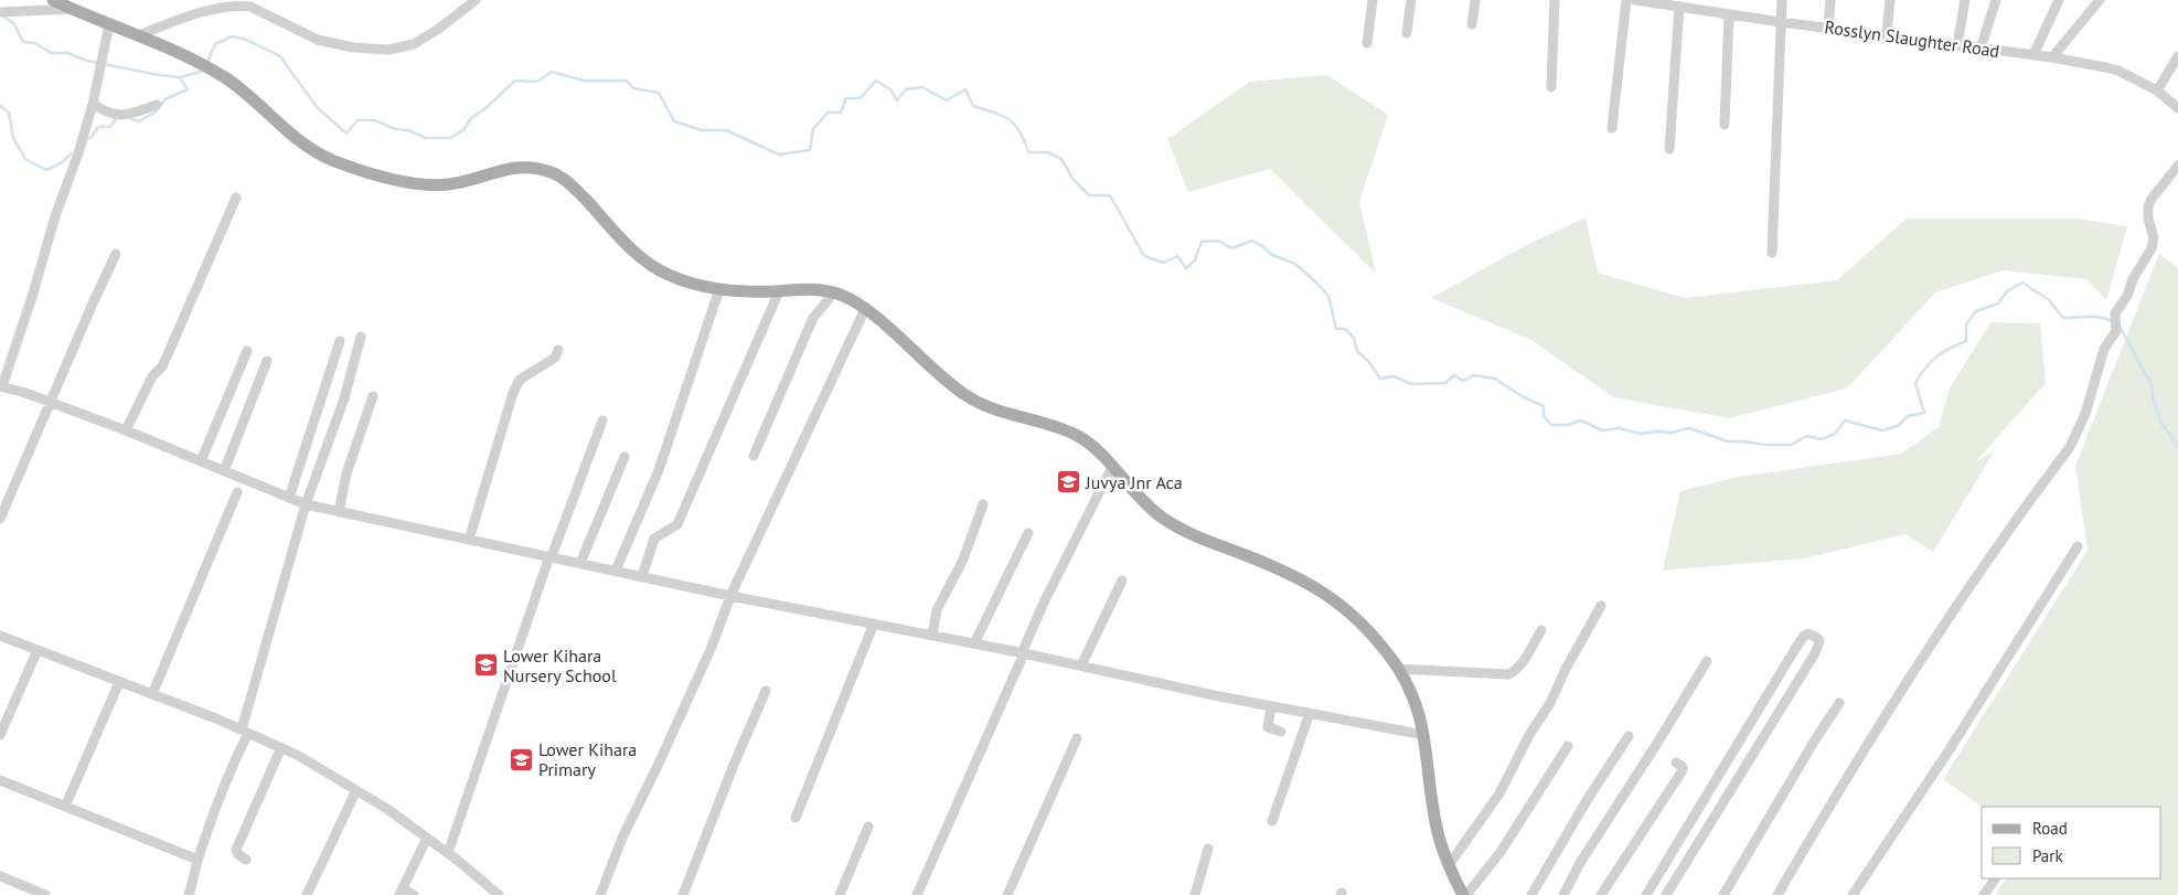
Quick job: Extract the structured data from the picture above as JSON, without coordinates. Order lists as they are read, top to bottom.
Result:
{
  "streets": {
    "street": ["Rosslyn Slaughter Road"]
  },
  "places": {
    "school or university": ["Juvya Jnr Aca", "Lower Kihara Nursery School", "Lower Kihara Primary"]
  },
  "legend": ["Road", "Park"]
}
